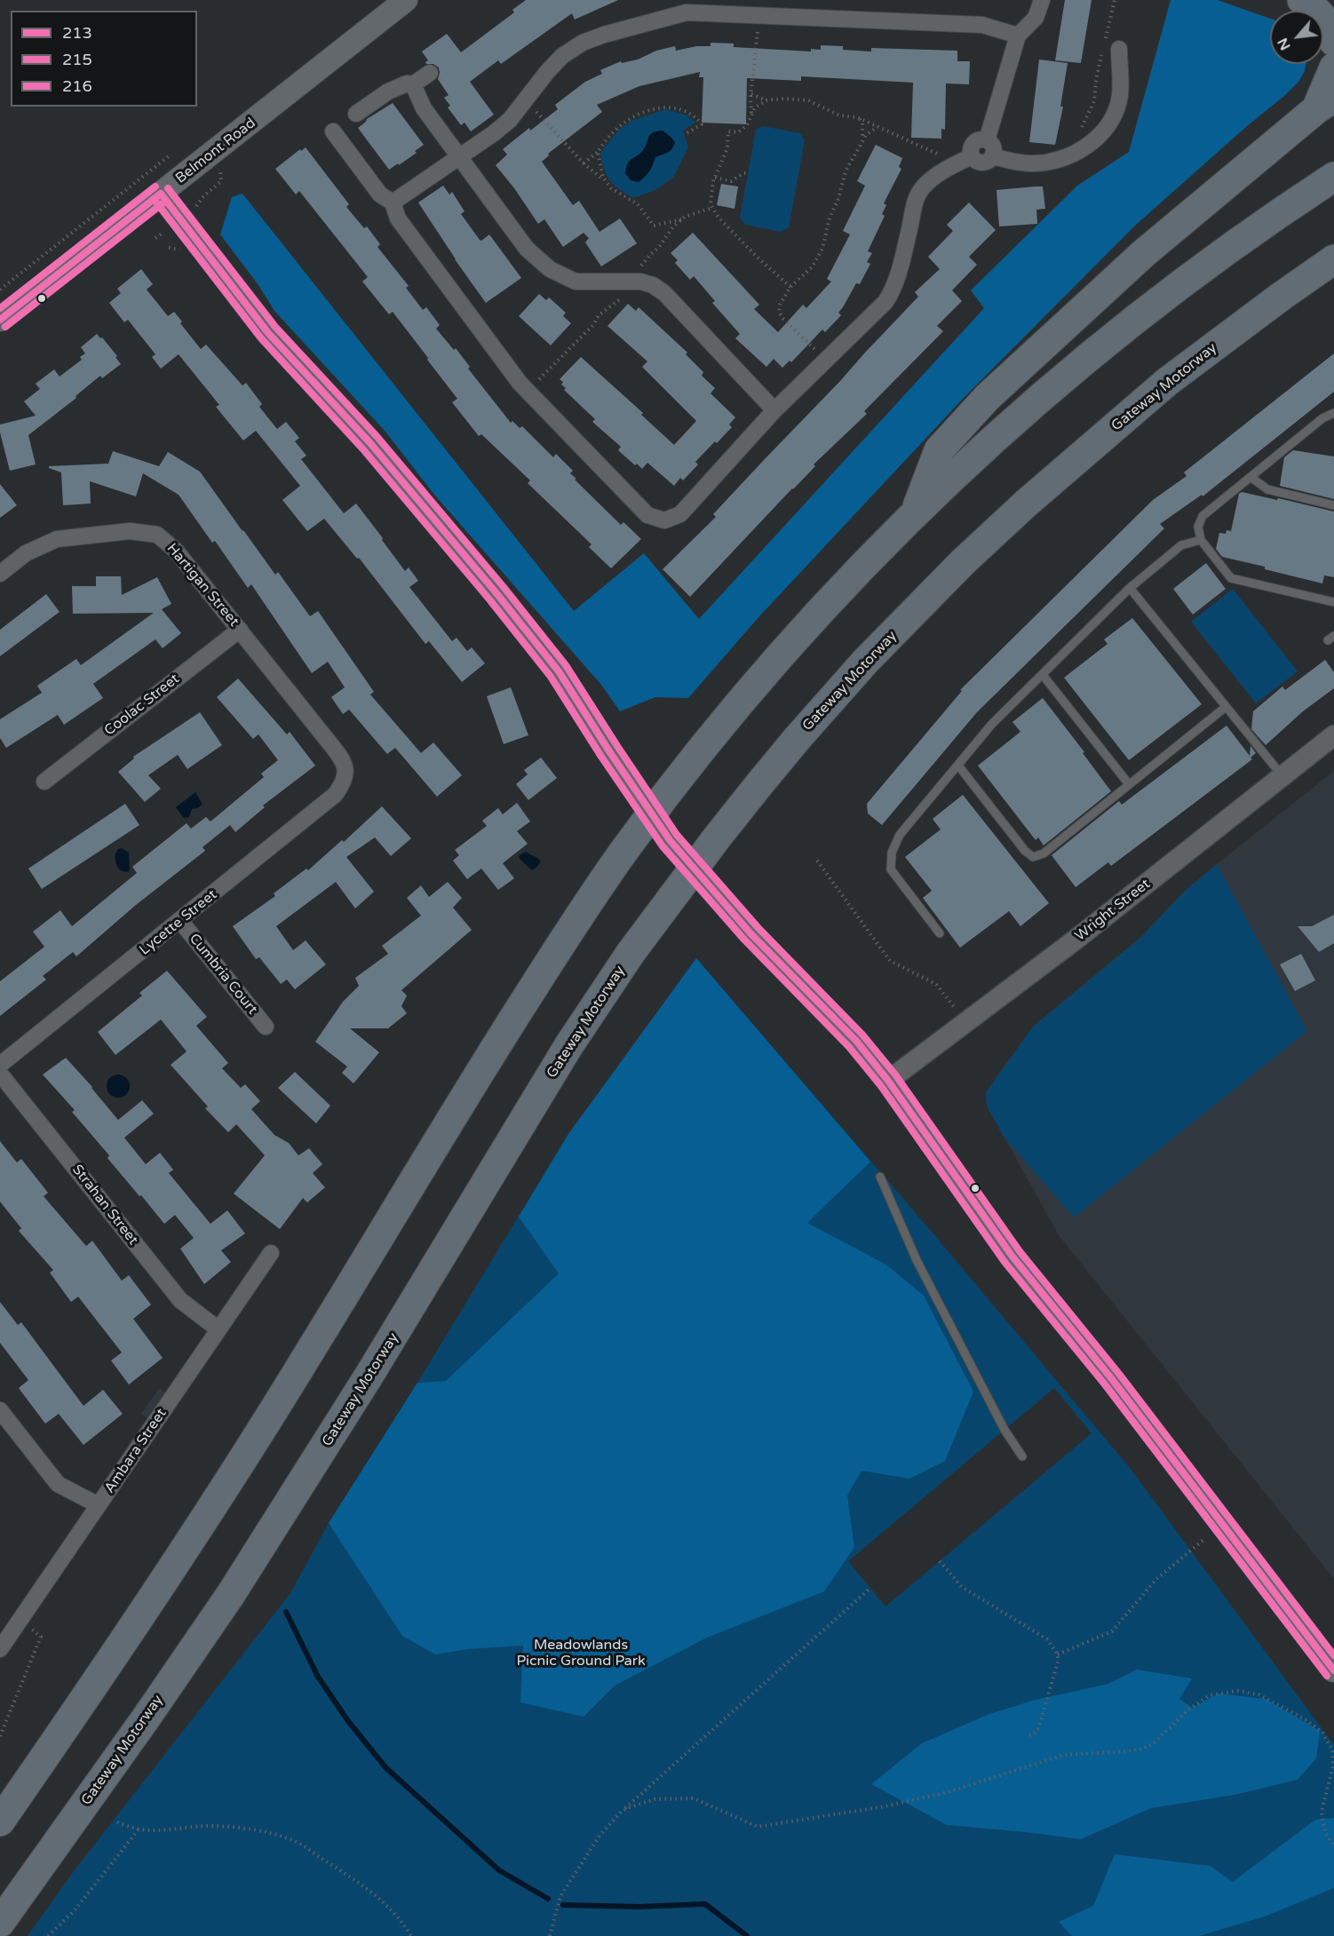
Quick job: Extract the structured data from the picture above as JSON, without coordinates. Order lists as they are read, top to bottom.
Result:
{
  "streets": {
    "highway": ["Gateway Motorway"],
    "main road": ["Belmont Road"],
    "street": [
      "Hartigan Street",
      "Coolac Street",
      "Wright Street",
      "Lycette Street",
      "Cumbria Court",
      "Strahan Street",
      "Ambara Street"
    ]
  },
  "crossings": [
    ["Hartigan Street", "Coolac Street"],
    ["Hartigan Street", "Lycette Street"],
    ["Lycette Street", "Cumbria Court"],
    ["Strahan Street", "Ambara Street"]
  ],
  "parks": ["Meadowlands Picnic Ground Park"],
  "lines": ["transit line 216", "transit line 213", "transit line 215"],
  "legend": ["213", "215", "216"],
  "north": "bottom left"
}
